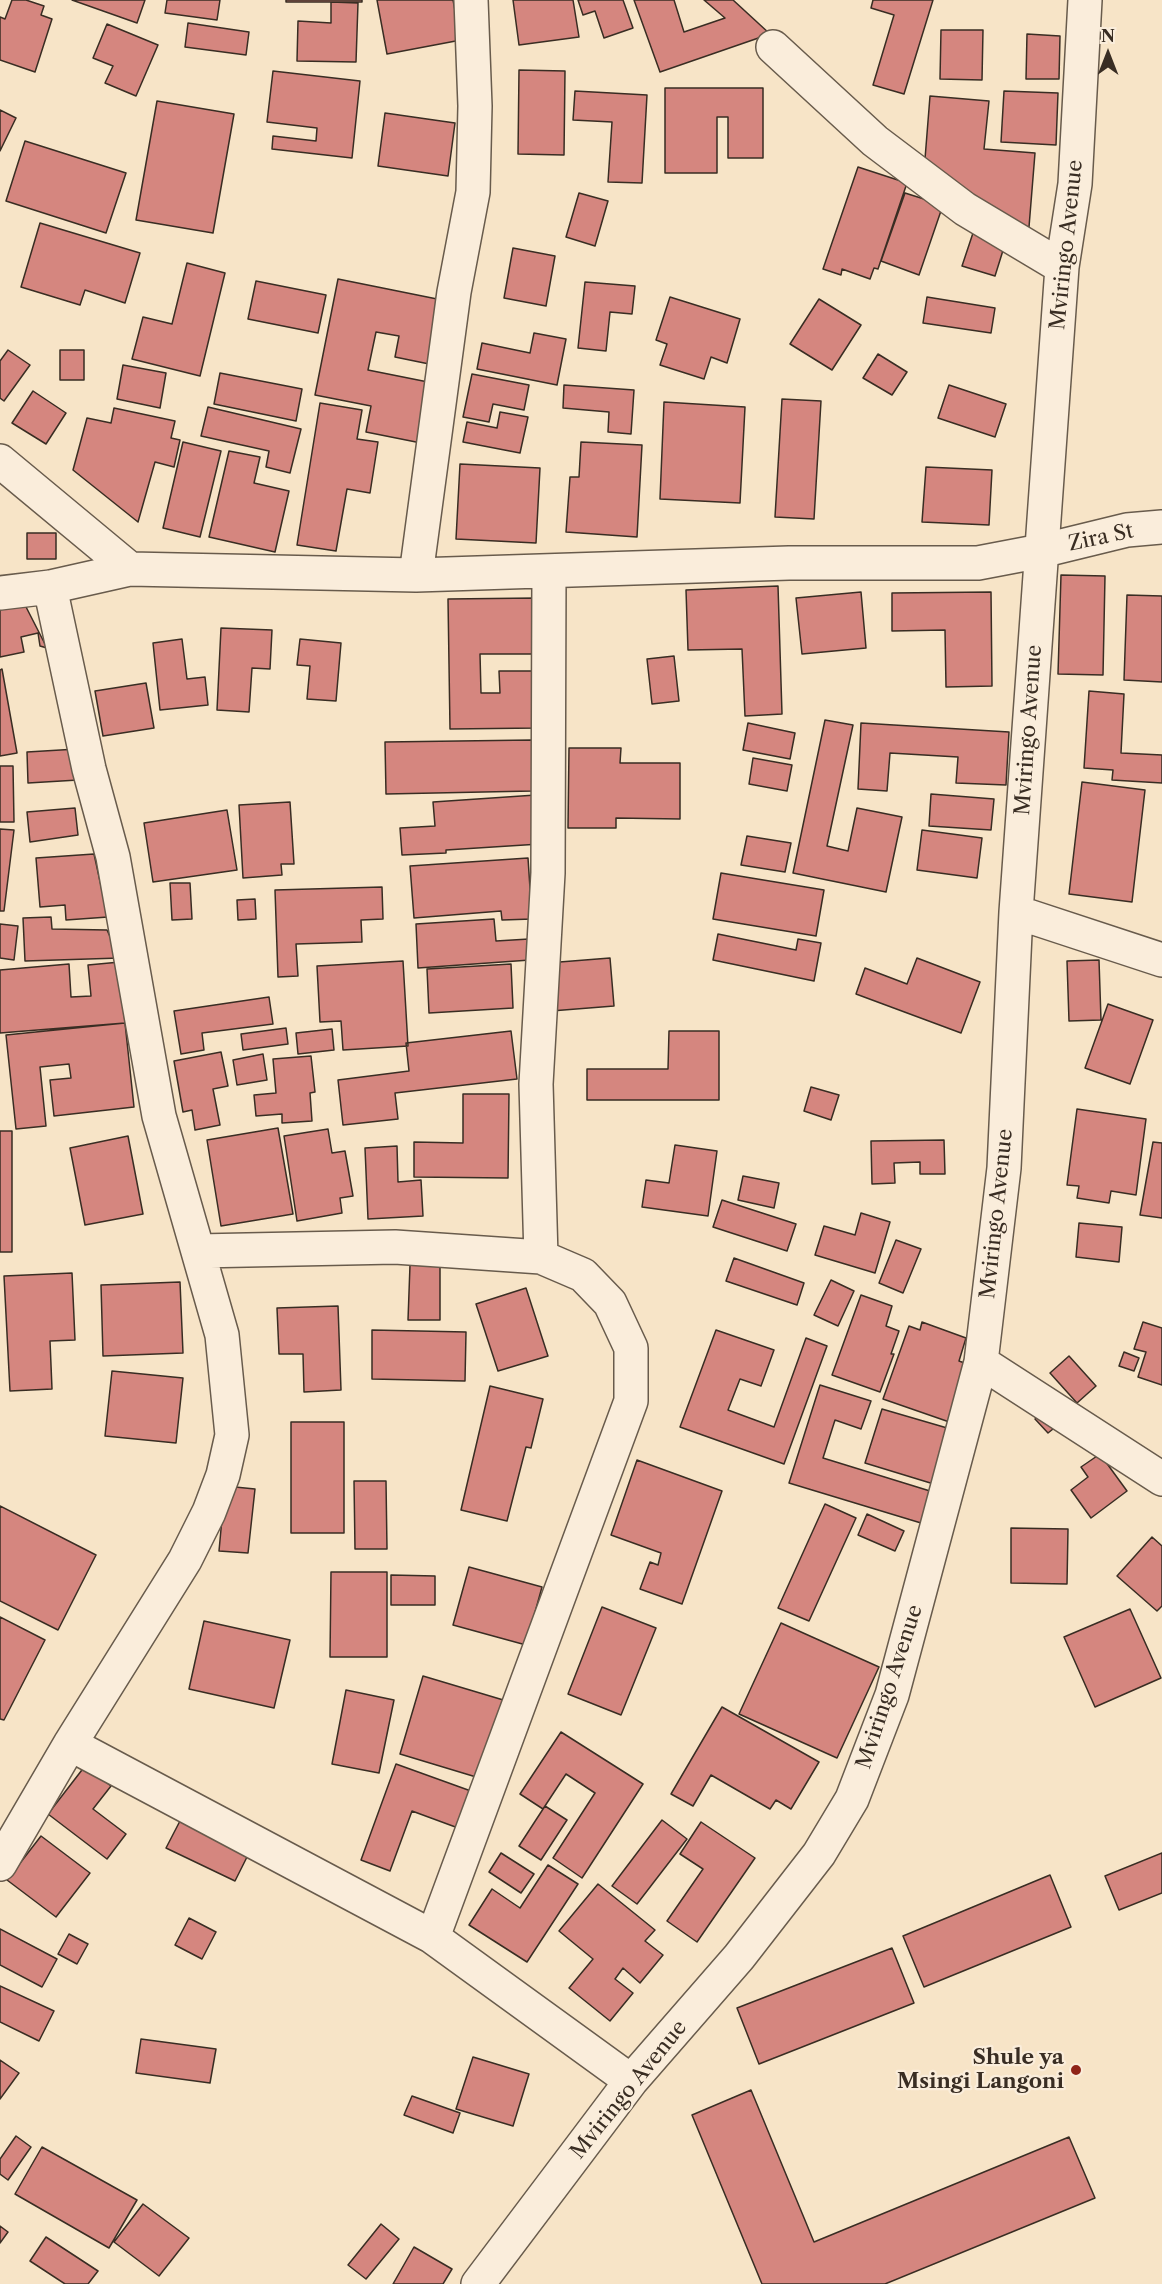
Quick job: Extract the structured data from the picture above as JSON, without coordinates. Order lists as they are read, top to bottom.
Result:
{
  "streets": {
    "street": ["Mviringo Avenue", "Zira St"]
  },
  "crossings": [
    ["Mviringo Avenue", "Zira St"]
  ],
  "places": ["Shule ya Msingi Langoni"],
  "north": "top"
}
